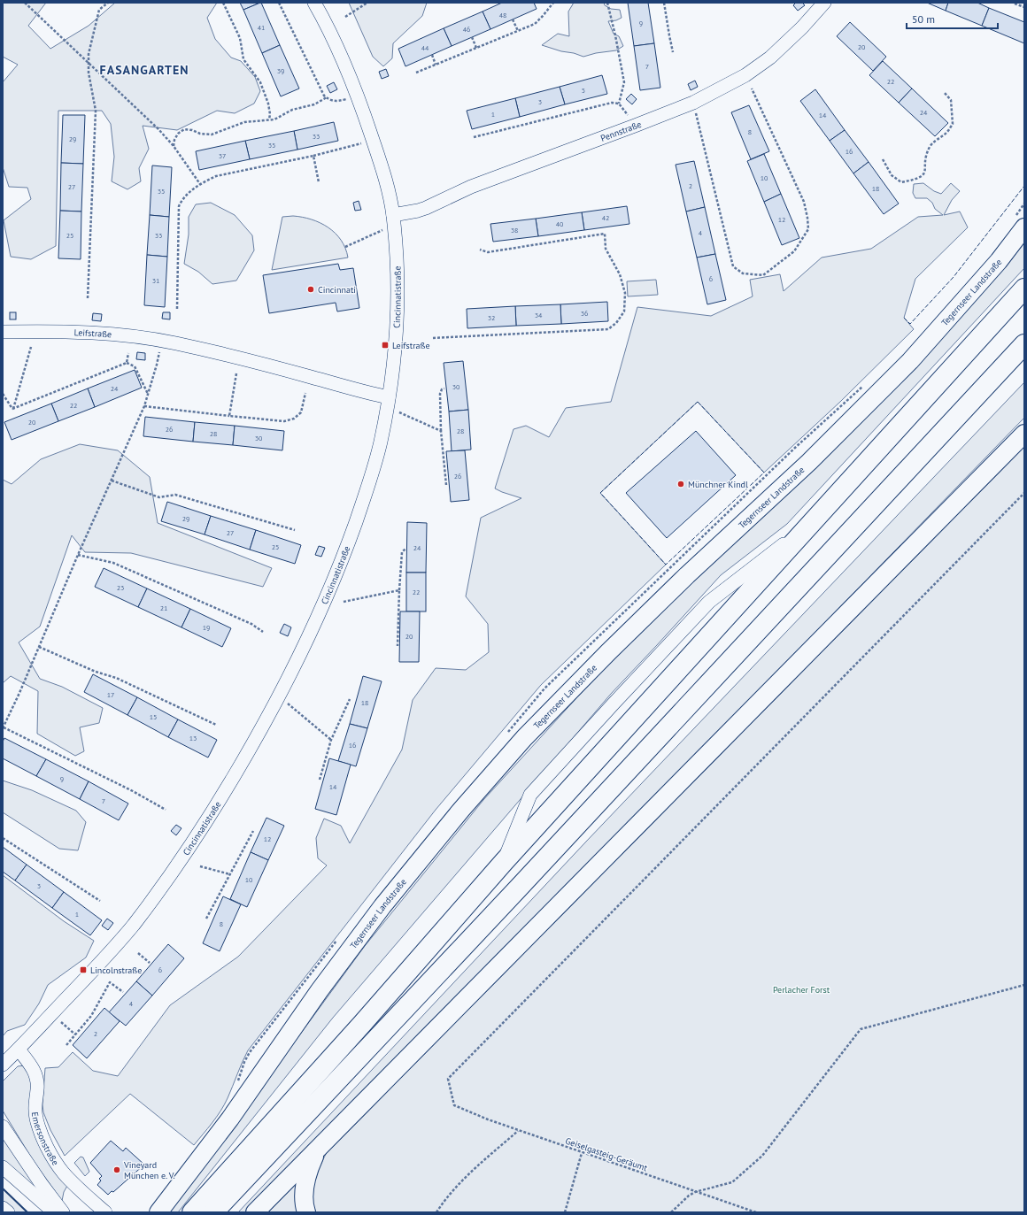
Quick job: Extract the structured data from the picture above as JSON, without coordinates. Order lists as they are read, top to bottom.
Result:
{
  "streets": {
    "main road": ["Tegernseer Landstraße"],
    "street": [
      "Pennstraße",
      "Cincinnatistraße",
      "Leifstraße",
      "Emersonstraße"
    ],
    "path": ["Geiselgasteig-Geräumt"]
  },
  "crossings": [
    ["Pennstraße", "Cincinnatistraße"],
    ["Cincinnatistraße", "Leifstraße"],
    ["Cincinnatistraße", "Emersonstraße"]
  ],
  "districts": ["FASANGARTEN"],
  "parks": ["Perlacher Forst"],
  "places": {
    "other": ["Cincinnati", "Münchner Kindl", "Vineyard München e. V."],
    "transit": ["Leifstraße", "Lincolnstraße"]
  },
  "house_numbers": [
    "48",
    "9",
    "41",
    "46",
    "20",
    "44",
    "7",
    "39",
    "22",
    "5",
    "3",
    "24",
    "1",
    "14",
    "8",
    "33",
    "29",
    "35",
    "16",
    "37",
    "10",
    "2",
    "27",
    "18",
    "35",
    "42",
    "12",
    "40",
    "38",
    "4",
    "25",
    "33",
    "6",
    "31",
    "36",
    "34",
    "32",
    "30",
    "24",
    "22",
    "20",
    "26",
    "28",
    "28",
    "30",
    "26",
    "29",
    "27",
    "25",
    "24",
    "23",
    "22",
    "21",
    "19",
    "20",
    "17",
    "18",
    "15",
    "13",
    "16",
    "9",
    "14",
    "7",
    "12",
    "10",
    "3",
    "1",
    "8",
    "6",
    "4",
    "2"
  ],
  "scale_bar": "50 m"
}
